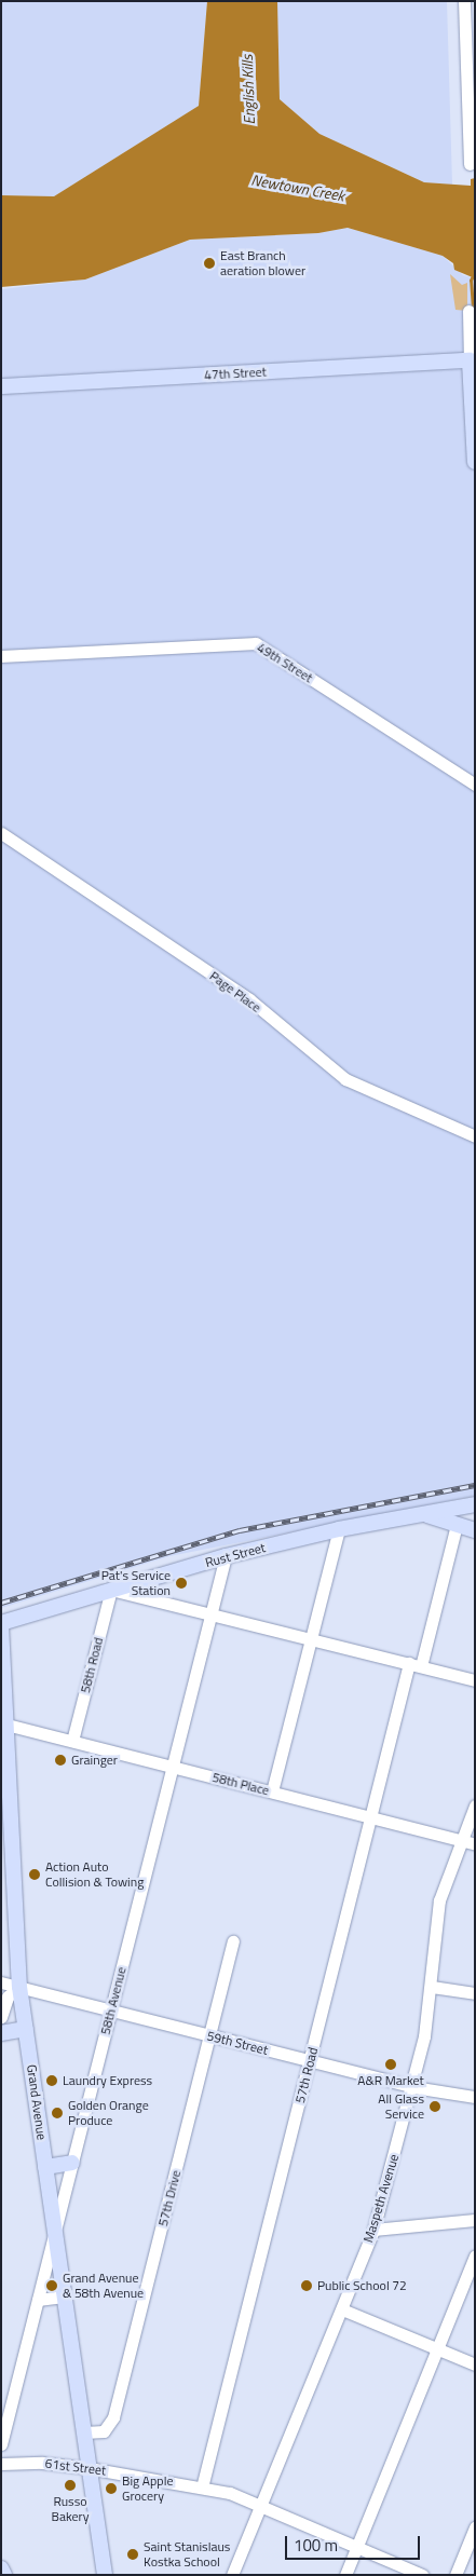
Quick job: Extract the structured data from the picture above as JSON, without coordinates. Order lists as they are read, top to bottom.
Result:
{
  "streets": {
    "main road": ["47th Street", "Rust Street", "Grand Avenue"],
    "street": [
      "49th Street",
      "Page Place",
      "58th Road",
      "58th Place",
      "58th Avenue",
      "59th Street",
      "57th Road",
      "57th Drive",
      "Maspeth Avenue",
      "61st Street"
    ]
  },
  "crossings": [
    ["Rust Street", "58th Road"],
    ["Rust Street", "58th Avenue"],
    ["Rust Street", "Grand Avenue"],
    ["58th Road", "58th Place"],
    ["58th Place", "58th Avenue"],
    ["58th Place", "57th Road"],
    ["58th Place", "Grand Avenue"],
    ["58th Place", "Maspeth Avenue"],
    ["58th Avenue", "59th Street"],
    ["58th Avenue", "Grand Avenue"],
    ["59th Street", "57th Road"],
    ["59th Street", "Grand Avenue"],
    ["59th Street", "57th Drive"],
    ["59th Street", "Maspeth Avenue"],
    ["57th Road", "61st Street"],
    ["Grand Avenue", "57th Drive"],
    ["Grand Avenue", "61st Street"],
    ["Maspeth Avenue", "61st Street"]
  ],
  "water": ["English Kills", "Newtown Creek"],
  "places": [
    "East Branch aeration blower",
    "Pat's Service Station",
    "Grainger",
    "Action Auto Collision & Towing",
    "A&R Market",
    "Laundry Express",
    "All Glass Service",
    "Golden Orange Produce",
    "Grand Avenue & 58th Avenue",
    "Public School 72",
    "Russo Bakery",
    "Big Apple Grocery",
    "Saint Stanislaus Kostka School"
  ],
  "scale_bar": "100 m"
}
